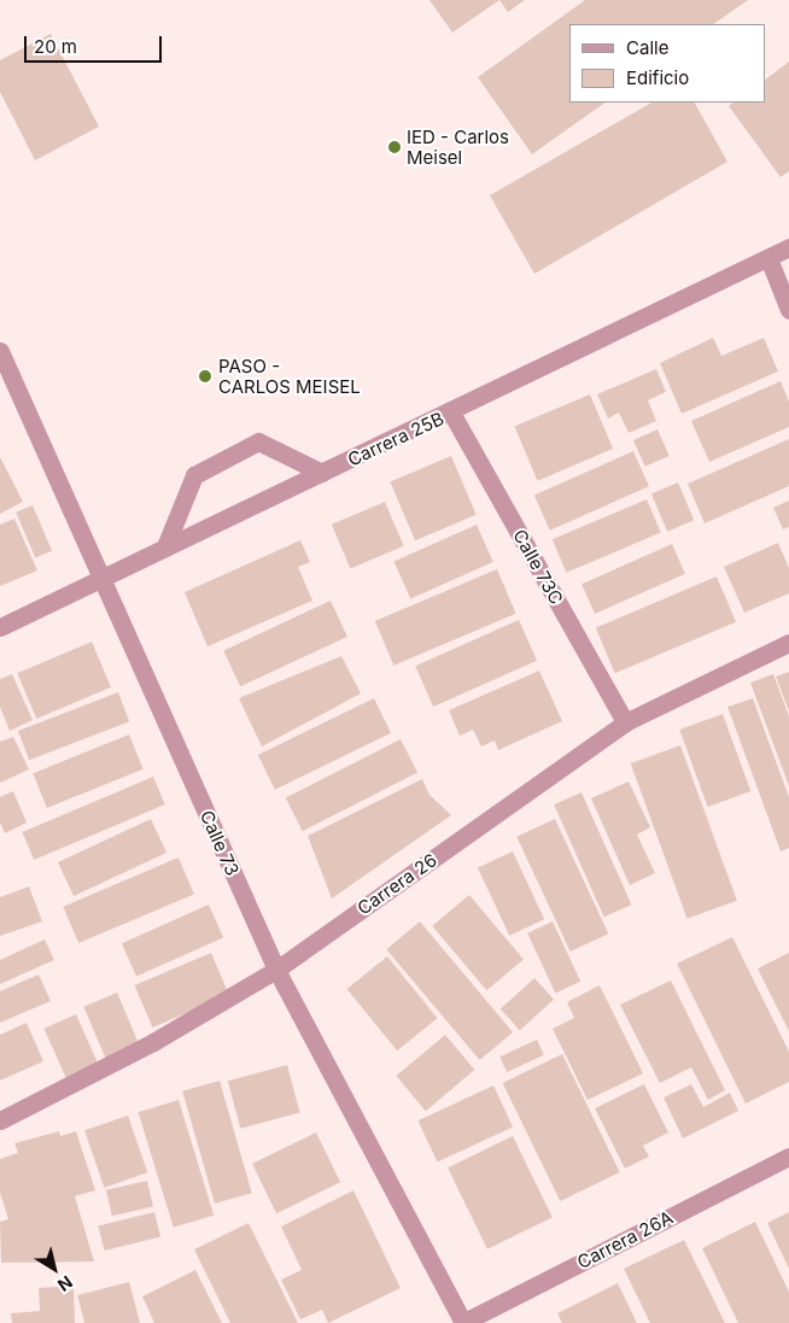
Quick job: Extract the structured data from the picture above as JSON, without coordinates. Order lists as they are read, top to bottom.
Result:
{
  "streets": {
    "street": [
      "Carrera 25B",
      "Calle 73C",
      "Calle 73",
      "Carrera 26",
      "Carrera 26A"
    ]
  },
  "crossings": [
    ["Carrera 25B", "Calle 73C"],
    ["Carrera 25B", "Calle 73"],
    ["Calle 73C", "Carrera 26"],
    ["Calle 73", "Carrera 26"],
    ["Calle 73", "Carrera 26A"]
  ],
  "places": ["IED - Carlos Meisel", "PASO - CARLOS MEISEL"],
  "legend": ["Calle", "Edificio"],
  "scale_bar": "20 m",
  "north": "bottom right"
}
